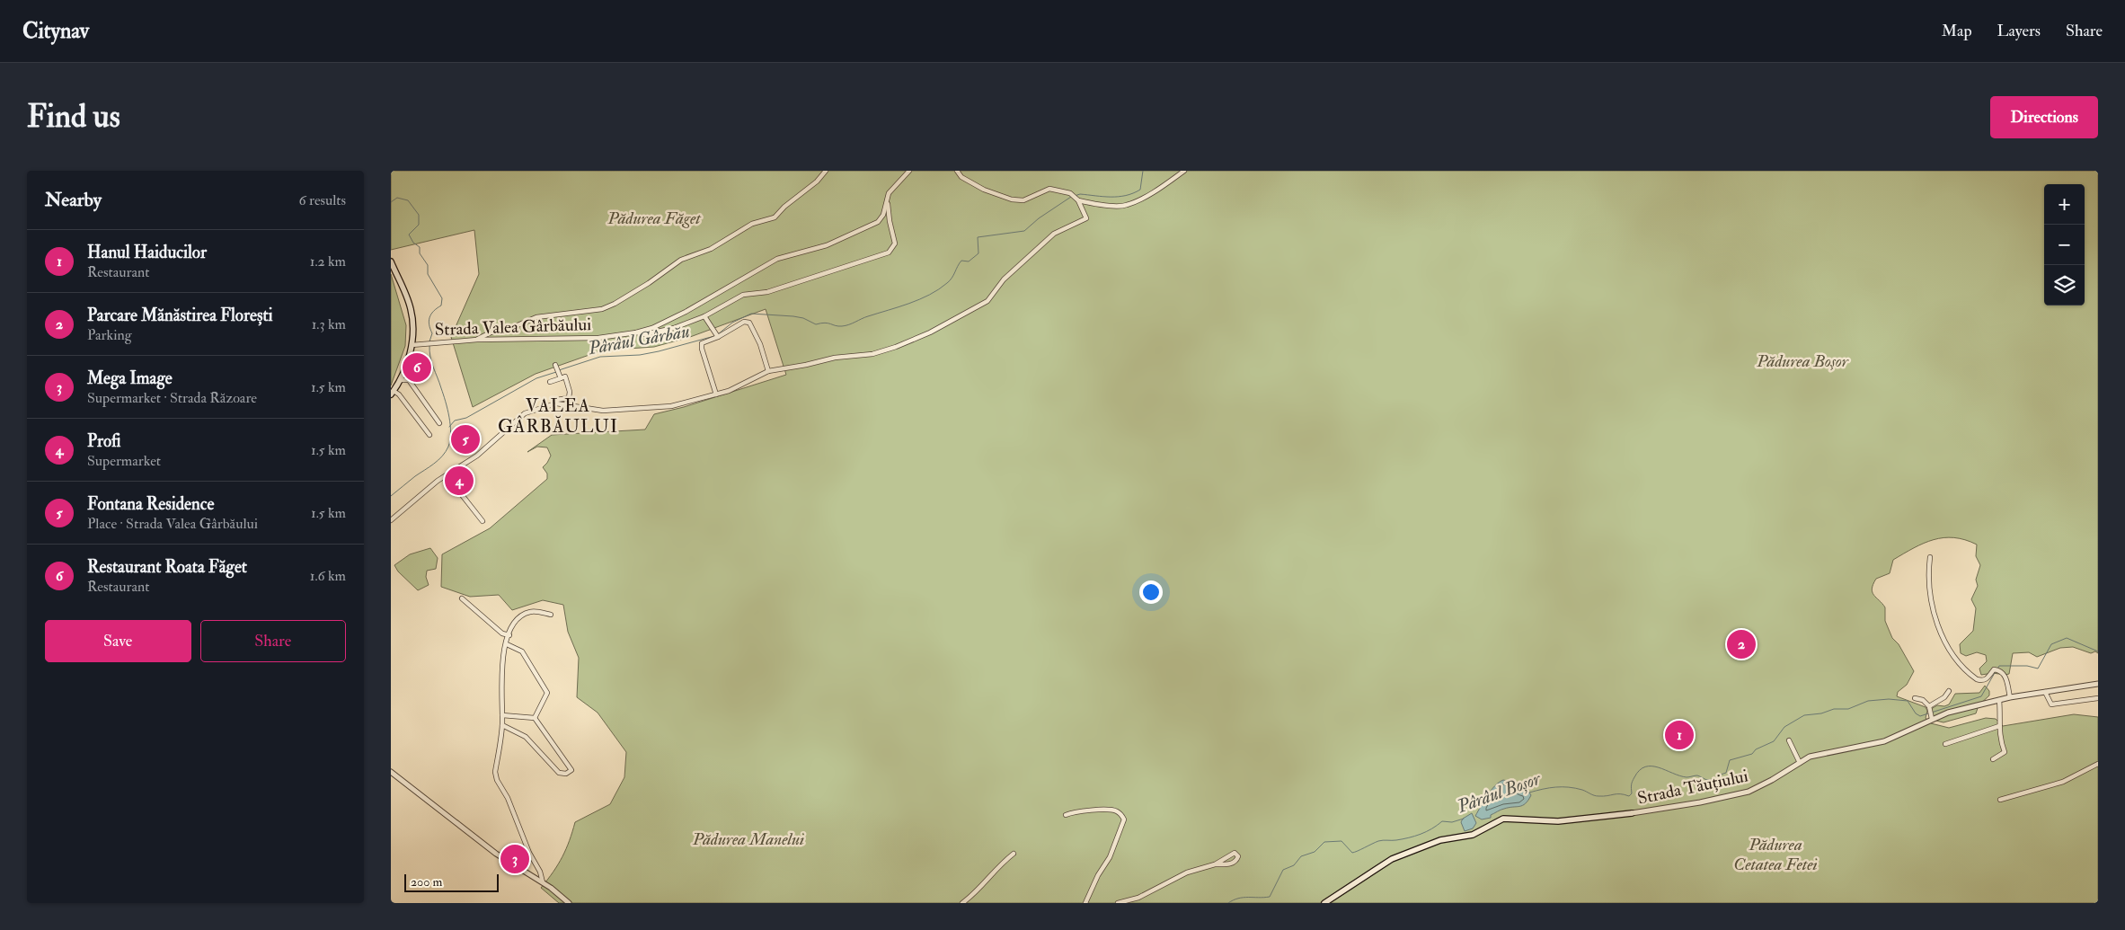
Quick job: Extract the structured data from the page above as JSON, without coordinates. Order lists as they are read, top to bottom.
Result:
{
  "streets": {
    "main road": ["Strada Tăuțiului"],
    "street": ["Strada Valea Gârbăului"]
  },
  "districts": ["VALEA GÂRBĂULUI"],
  "water": ["Pârâul Gârbău", "Pârâul Boșor"],
  "parks": [
    "Pădurea Făget",
    "Pădurea Boșor",
    "Pădurea Manelui",
    "Pădurea Cetatea Fetei"
  ],
  "scale_bar": "200 m",
  "page": {
    "header": "Citynav",
    "nav": ["Map", "Layers", "Share"],
    "buttons": [
      "Directions",
      ["Save", "Share"]
    ],
    "title": "Find us",
    "heading": ["Nearby", "6 results"],
    "map_buttons": ["+", "−"],
    "list": [
      {
        "mark": "1",
        "name": "Hanul Haiducilor",
        "note": "Restaurant",
        "value": "1.2 km"
      },
      {
        "mark": "2",
        "name": "Parcare Mănăstirea Florești",
        "note": "Parking",
        "value": "1.3 km"
      },
      {
        "mark": "3",
        "name": "Mega Image",
        "note": "Supermarket · Strada Răzoare",
        "value": "1.5 km"
      },
      {
        "mark": "4",
        "name": "Profi",
        "note": "Supermarket",
        "value": "1.5 km"
      },
      {
        "mark": "5",
        "name": "Fontana Residence",
        "note": "Place · Strada Valea Gârbăului",
        "value": "1.5 km"
      },
      {
        "mark": "6",
        "name": "Restaurant Roata Făget",
        "note": "Restaurant",
        "value": "1.6 km"
      }
    ],
    "pins": [
      "6",
      "5",
      "4",
      "2",
      "1",
      "3"
    ],
    "scale": "200 m"
  }
}
